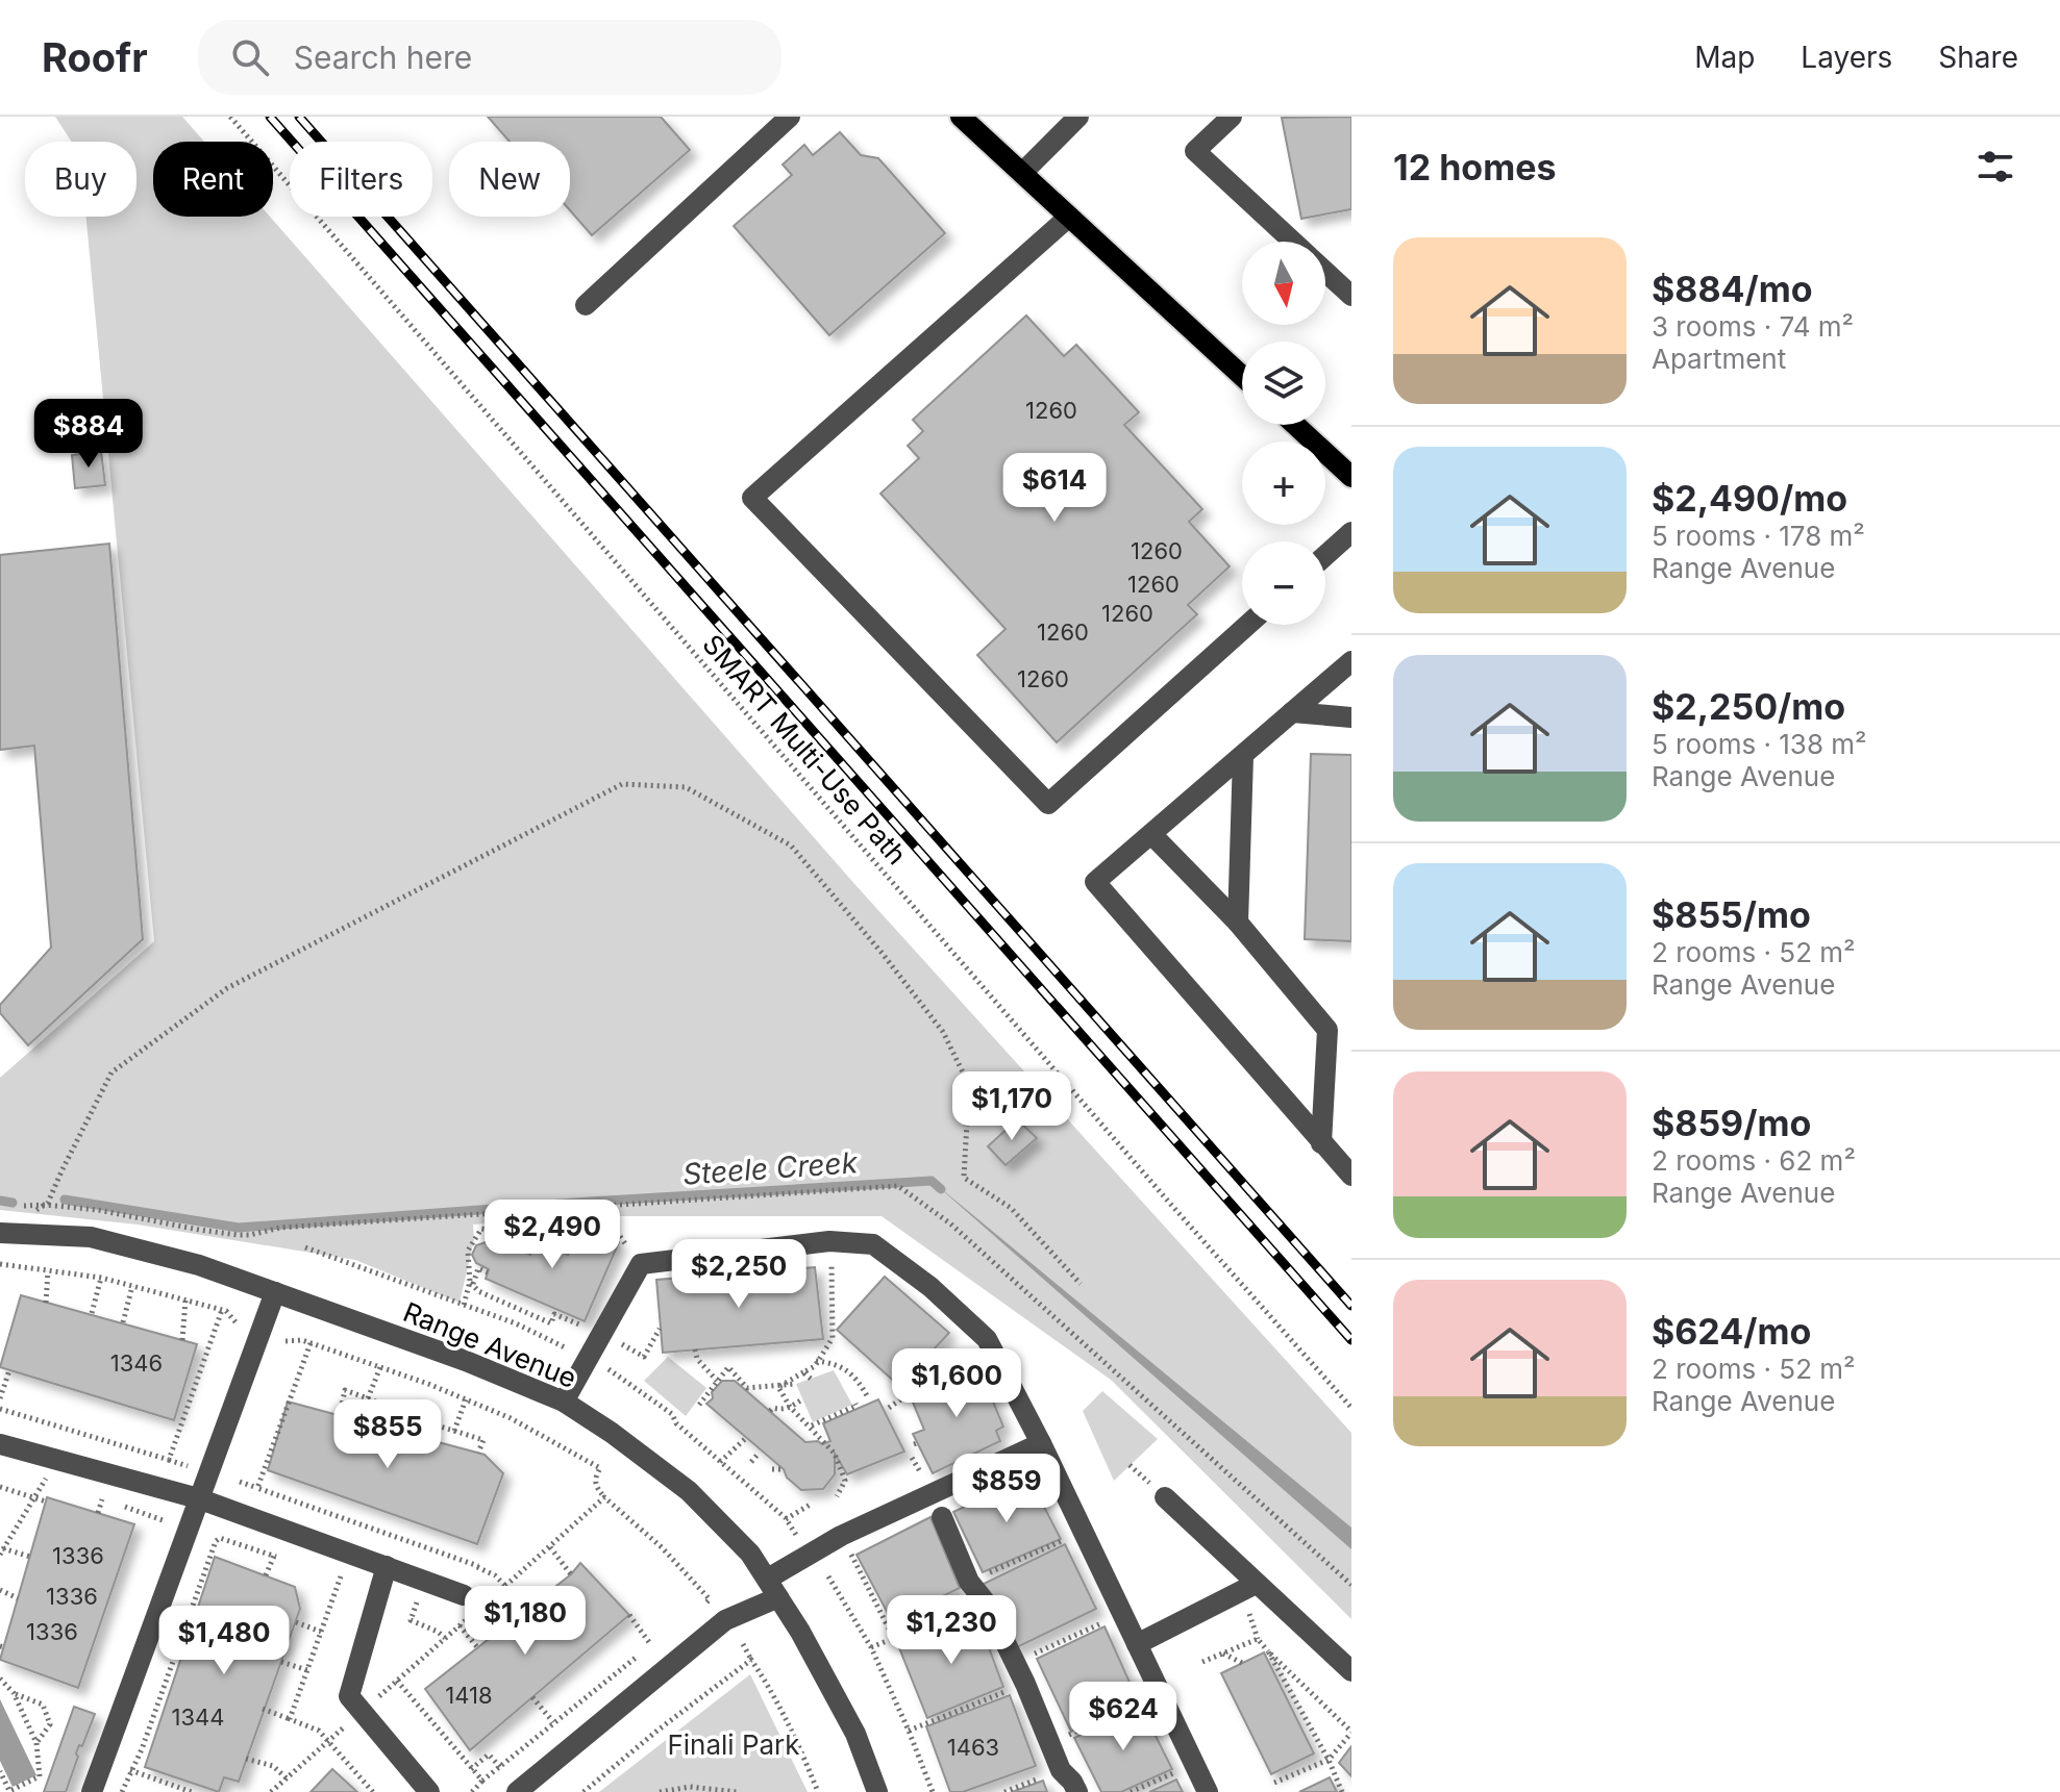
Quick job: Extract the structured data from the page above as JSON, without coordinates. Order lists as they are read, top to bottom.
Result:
{
  "streets": {
    "street": ["Range Avenue"],
    "path": ["SMART Multi-Use Path"]
  },
  "water": ["Steele Creek"],
  "parks": ["Finali Park"],
  "house_numbers": [
    "1260",
    "1260",
    "1260",
    "1260",
    "1260",
    "1260",
    "1346",
    "1336",
    "1336",
    "1336",
    "1418",
    "1344",
    "1463"
  ],
  "north": "bottom",
  "page": {
    "header": "Roofr",
    "search": "Search here",
    "nav": ["Map", "Layers", "Share"],
    "heading": "12 homes",
    "chip": [
      "Buy",
      "Rent",
      "Filters",
      "New"
    ],
    "list": [
      {
        "name": "$884/mo",
        "note": "3 rooms · 74 m² · Apartment"
      },
      {
        "name": "$2,490/mo",
        "note": "5 rooms · 178 m² · Range Avenue"
      },
      {
        "name": "$2,250/mo",
        "note": "5 rooms · 138 m² · Range Avenue"
      },
      {
        "name": "$855/mo",
        "note": "2 rooms · 52 m² · Range Avenue"
      },
      {
        "name": "$859/mo",
        "note": "2 rooms · 62 m² · Range Avenue"
      },
      {
        "name": "$624/mo",
        "note": "2 rooms · 52 m² · Range Avenue"
      }
    ],
    "map_buttons": ["+", "−"],
    "price": [
      "$884",
      "$614",
      "$1,170",
      "$2,490",
      "$2,250",
      "$1,600",
      "$855",
      "$859",
      "$1,180",
      "$1,230",
      "$1,480",
      "$624"
    ]
  }
}
